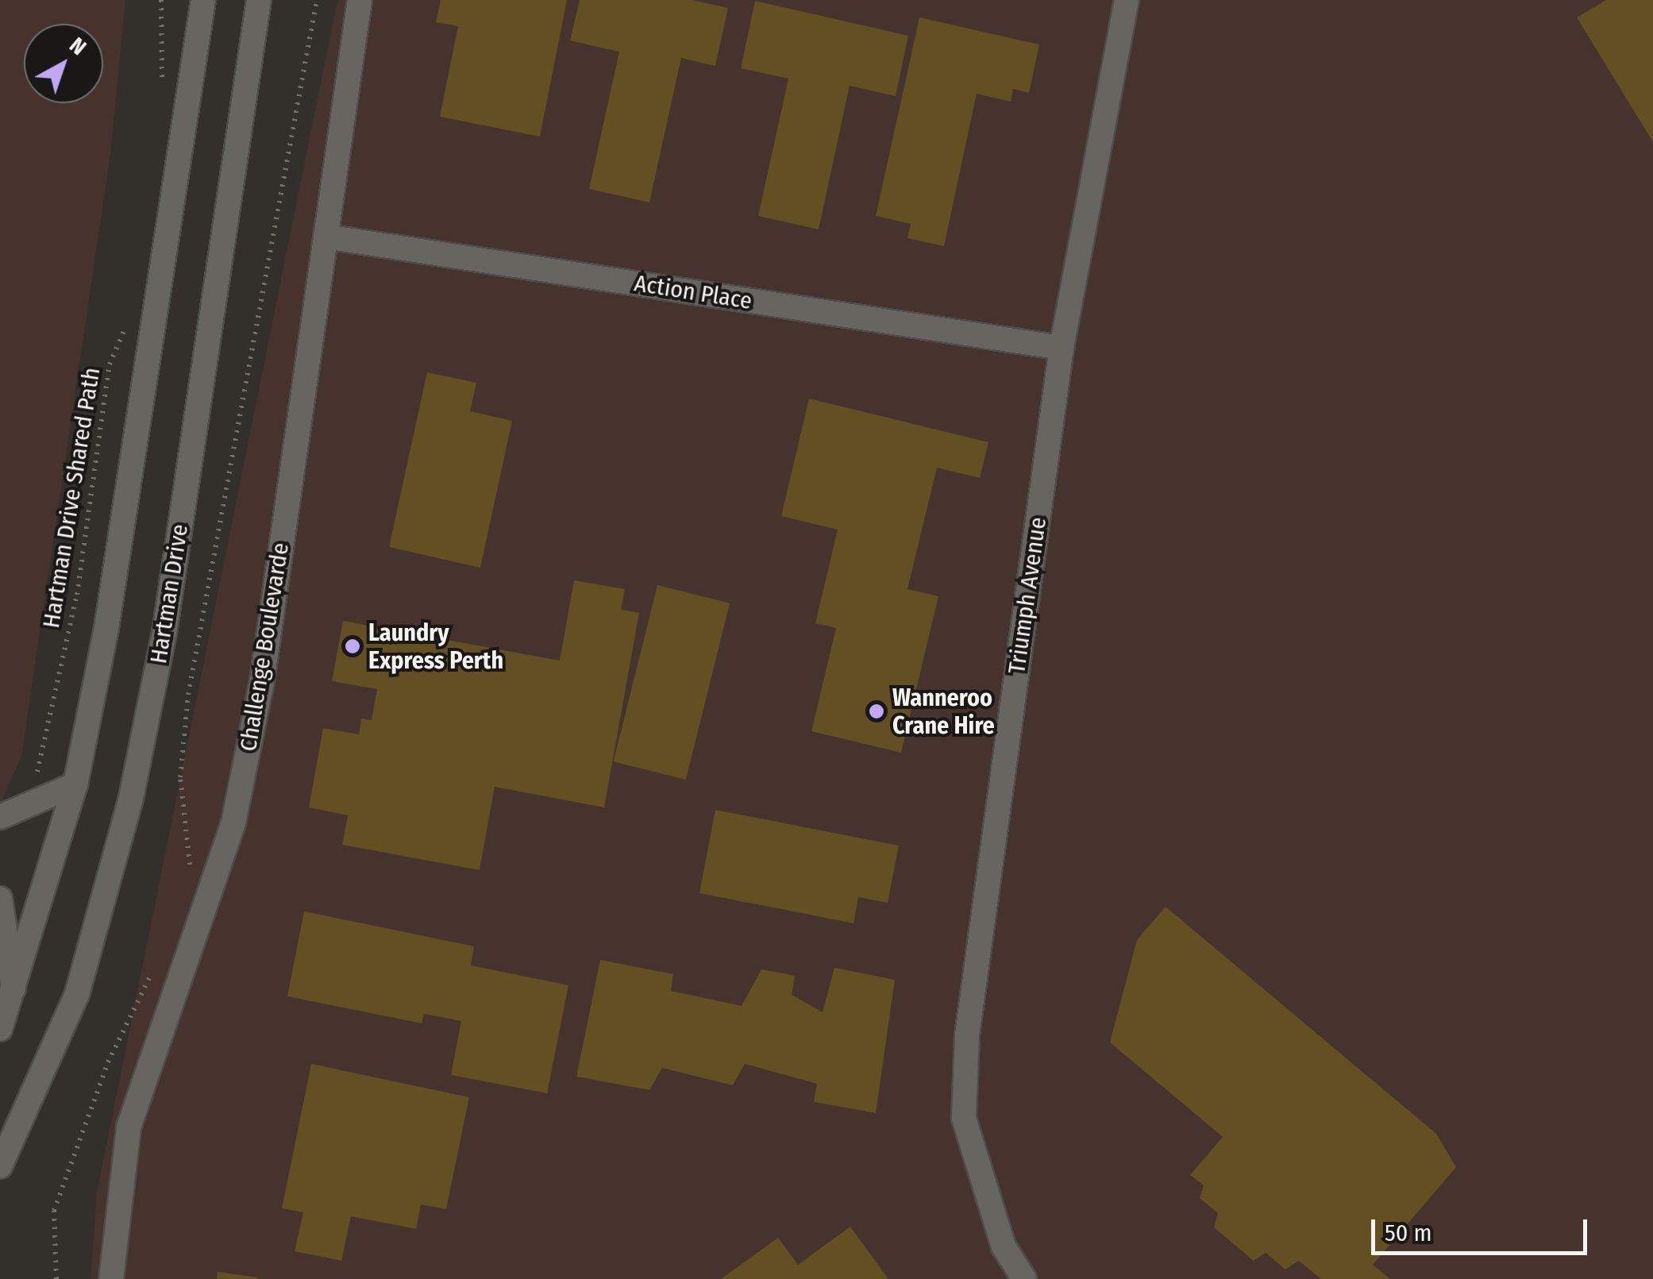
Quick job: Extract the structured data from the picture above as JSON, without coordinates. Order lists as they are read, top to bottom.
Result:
{
  "streets": {
    "street": [
      "Action Place",
      "Hartman Drive",
      "Triumph Avenue",
      "Challenge Boulevarde"
    ],
    "path": ["Hartman Drive Shared Path"]
  },
  "crossings": [
    ["Action Place", "Triumph Avenue"],
    ["Action Place", "Challenge Boulevarde"]
  ],
  "places": ["Laundry Express Perth", "Wanneroo Crane Hire"],
  "scale_bar": "50 m",
  "north": "top right"
}
